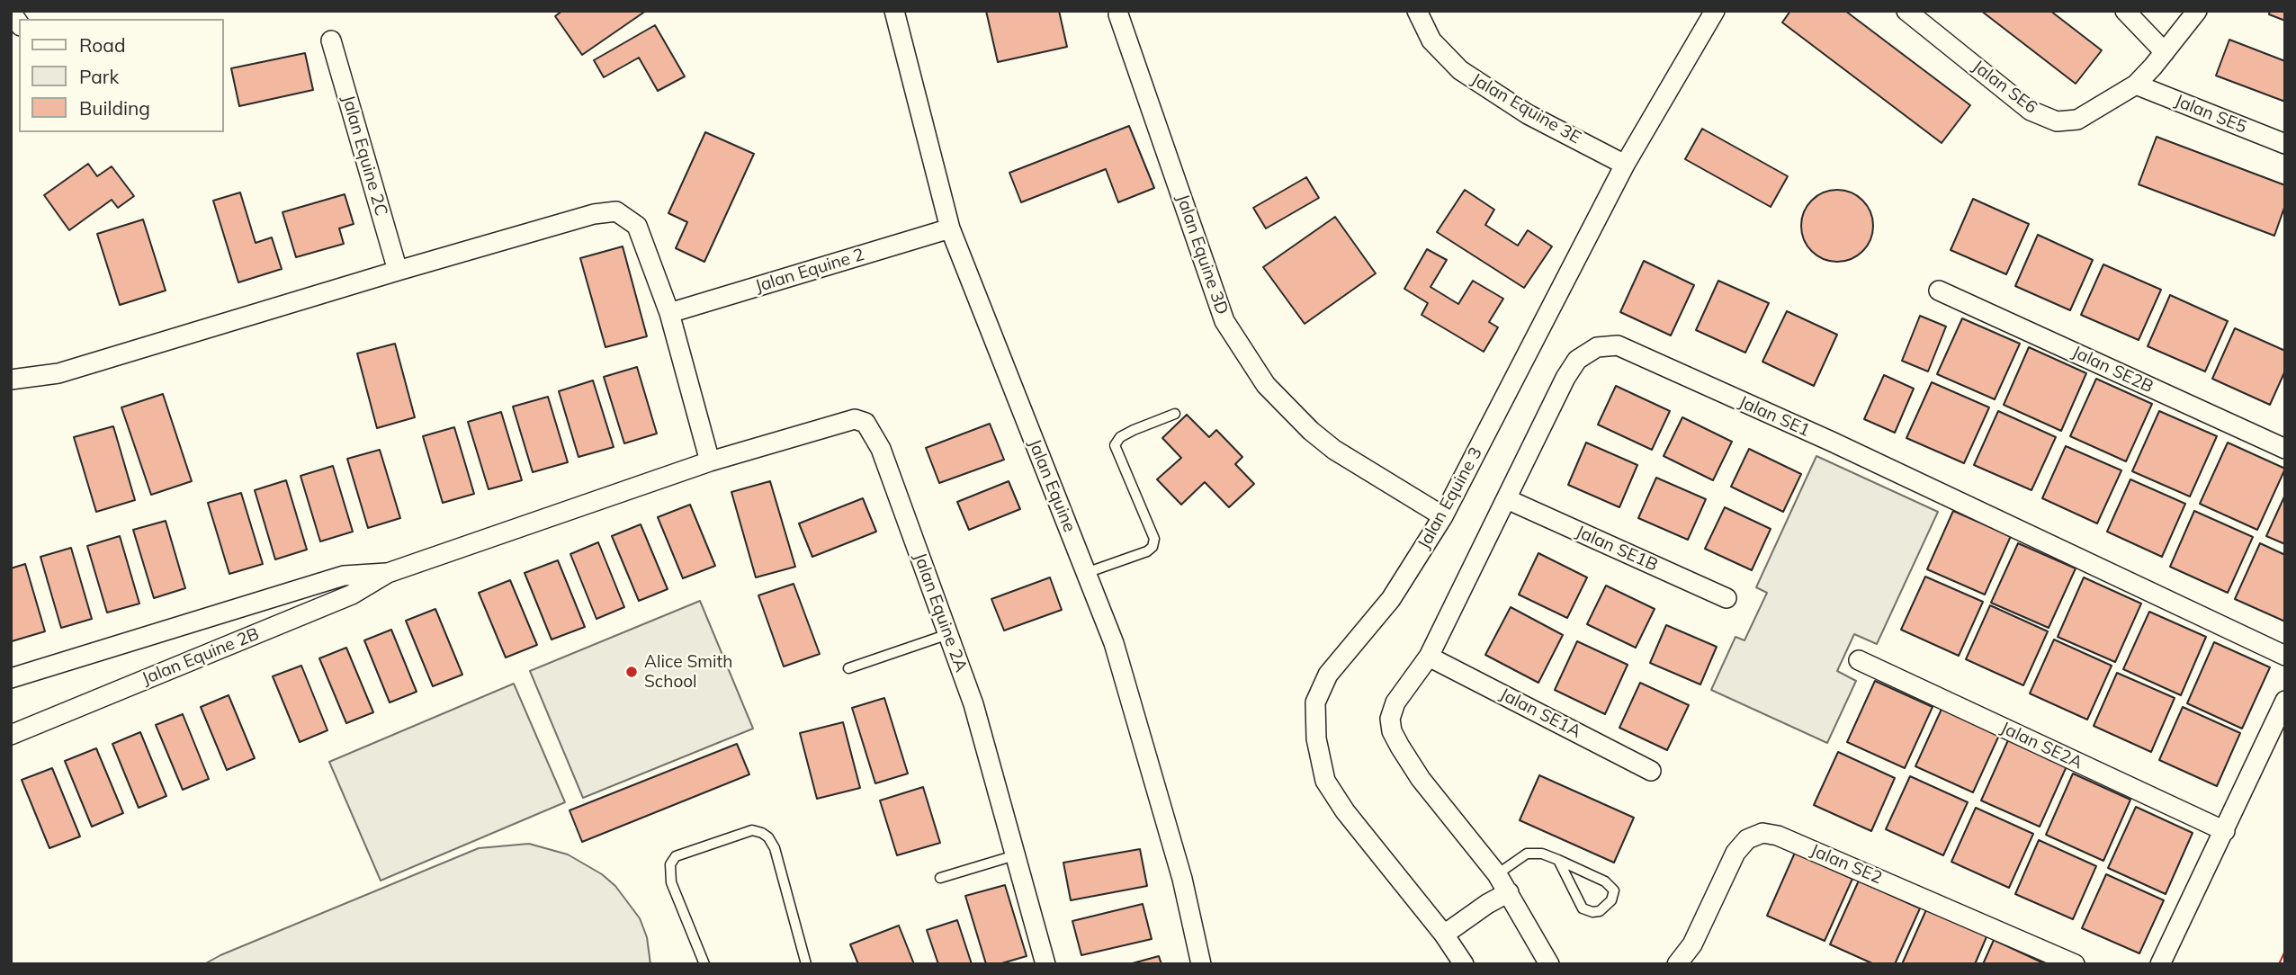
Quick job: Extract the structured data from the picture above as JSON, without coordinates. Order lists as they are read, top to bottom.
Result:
{
  "streets": {
    "street": [
      "Jalan SE6",
      "Jalan Equine 3E",
      "Jalan SE5",
      "Jalan Equine 2C",
      "Jalan Equine 3D",
      "Jalan Equine 2",
      "Jalan SE2B",
      "Jalan SE1",
      "Jalan Equine",
      "Jalan Equine 3",
      "Jalan SE1B",
      "Jalan Equine 2A",
      "Jalan Equine 2B",
      "Jalan SE1A",
      "Jalan SE2A",
      "Jalan SE2"
    ]
  },
  "crossings": [
    ["Jalan SE6", "Jalan SE5"],
    ["Jalan Equine 3E", "Jalan Equine 3"],
    ["Jalan Equine 3D", "Jalan Equine 3"],
    ["Jalan Equine 2", "Jalan Equine"],
    ["Jalan SE1", "Jalan SE1B"],
    ["Jalan SE1", "Jalan SE1A"],
    ["Jalan Equine 2A", "Jalan Equine 2B"]
  ],
  "places": ["Alice Smith School"],
  "legend": ["Road", "Park", "Building"]
}
